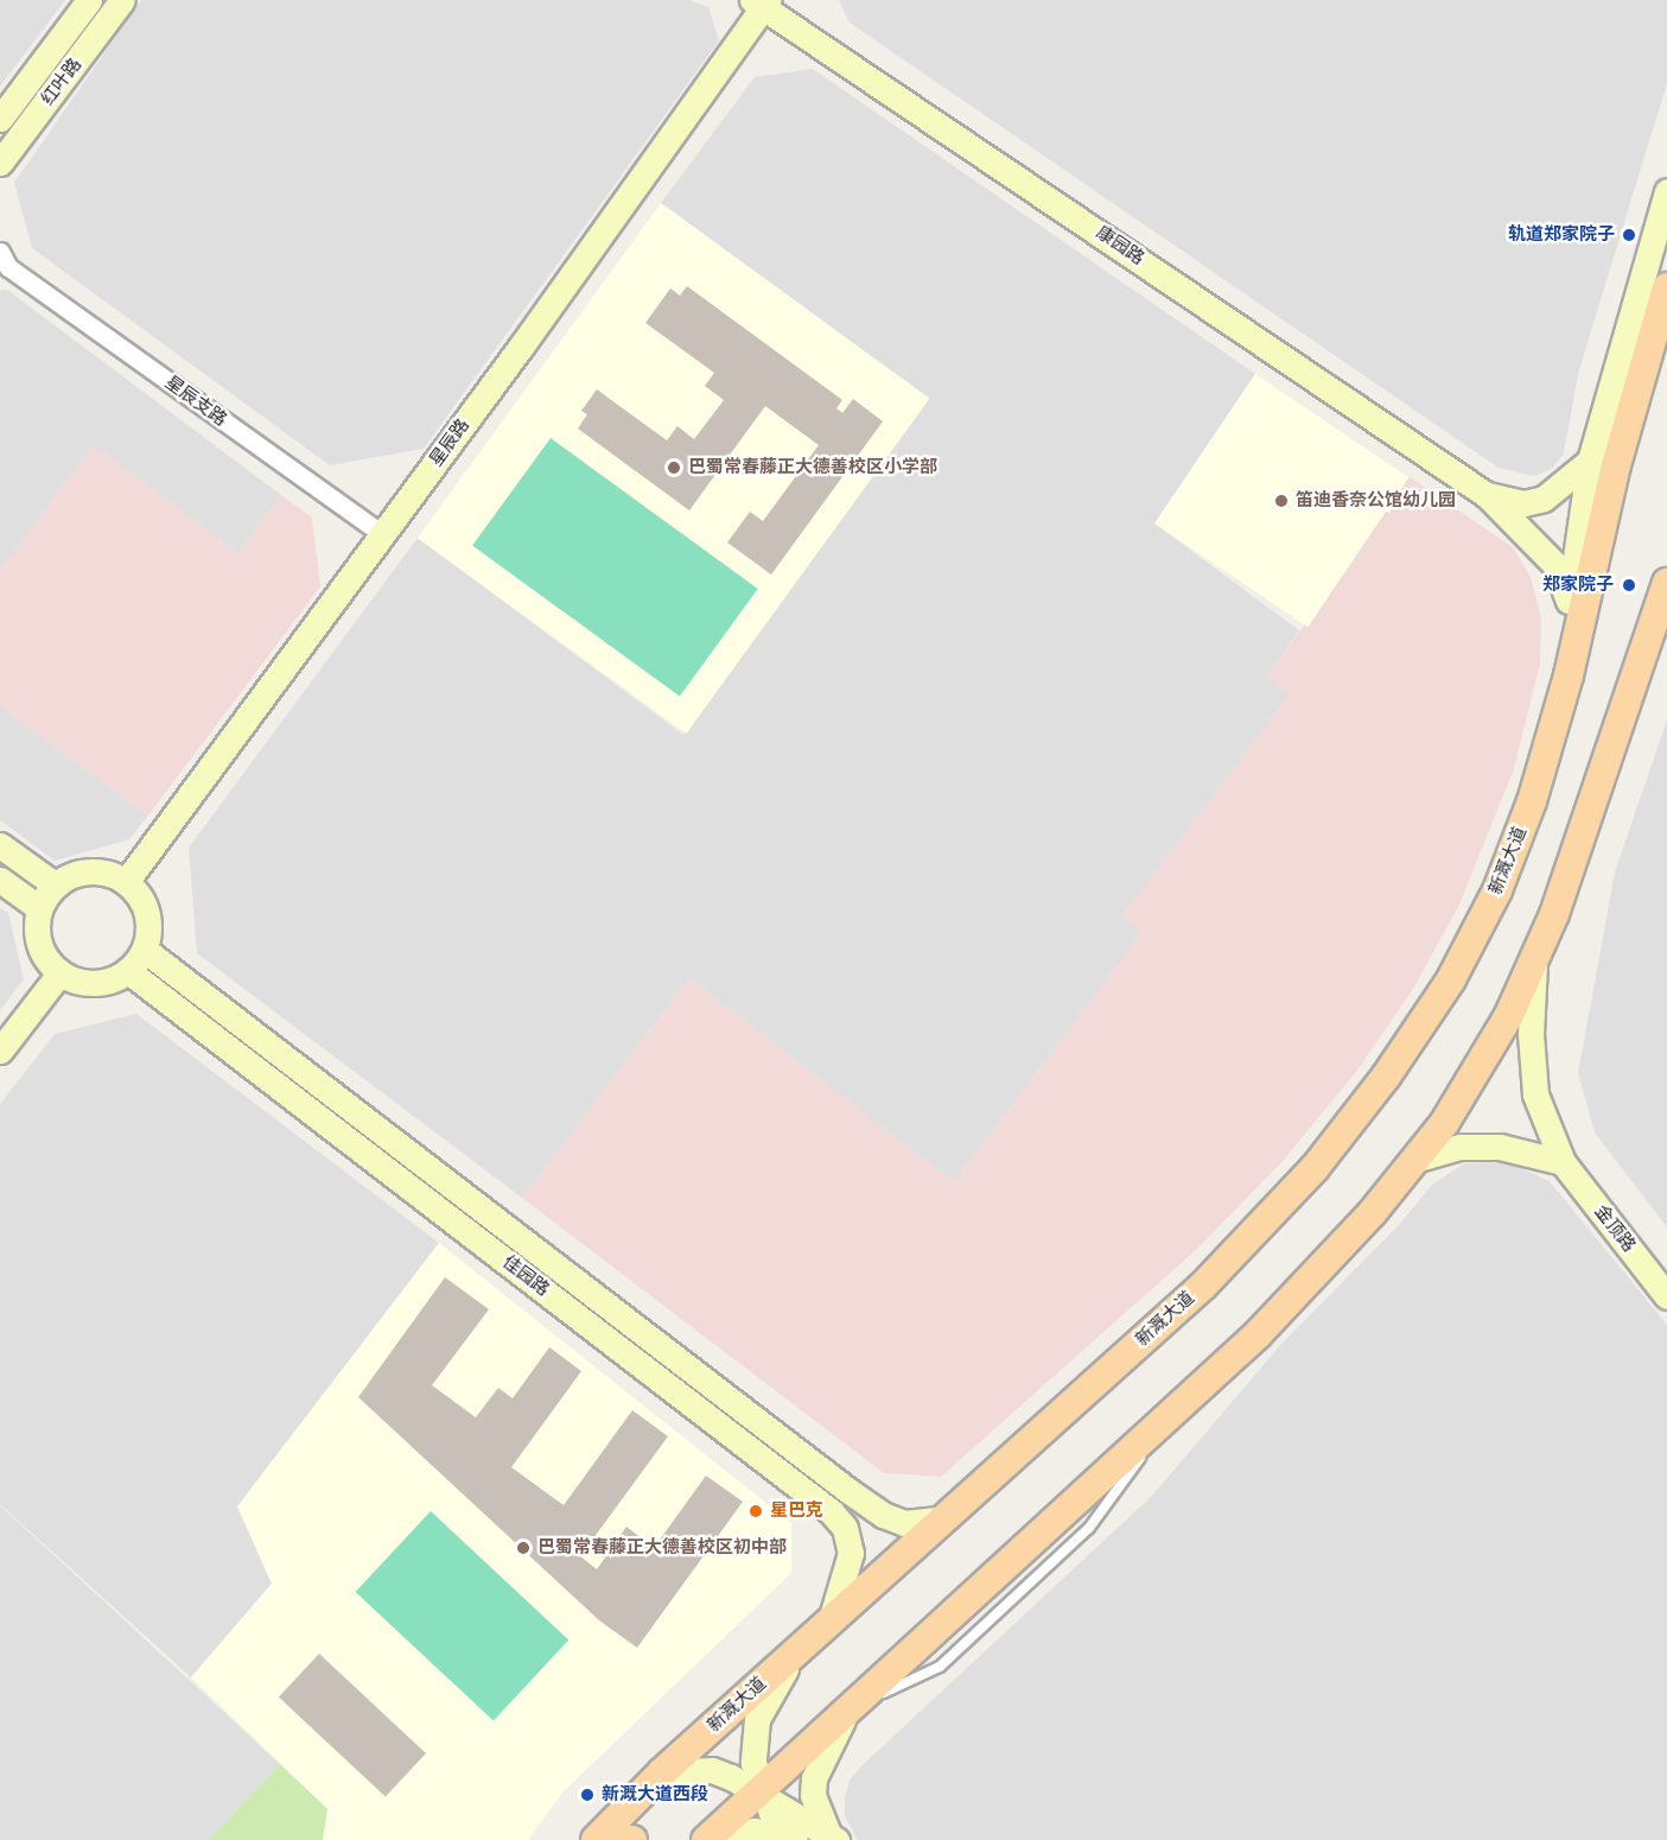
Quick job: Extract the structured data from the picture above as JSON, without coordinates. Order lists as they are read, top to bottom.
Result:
{
  "streets": {
    "main road": [
      "红叶路",
      "康园路",
      "星辰路",
      "新溉大道",
      "金顶路",
      "佳园路"
    ],
    "street": ["星辰支路"]
  },
  "crossings": [
    ["康园路", "星辰路"],
    ["星辰支路", "星辰路"],
    ["星辰路", "佳园路"],
    ["新溉大道", "佳园路"]
  ],
  "places": [
    "轨道郑家院子",
    "巴蜀常春藤正大德善校区小学部",
    "笛迪香奈公馆幼儿园",
    "郑家院子",
    "星巴克",
    "巴蜀常春藤正大德善校区初中部",
    "新溉大道西段"
  ]
}
